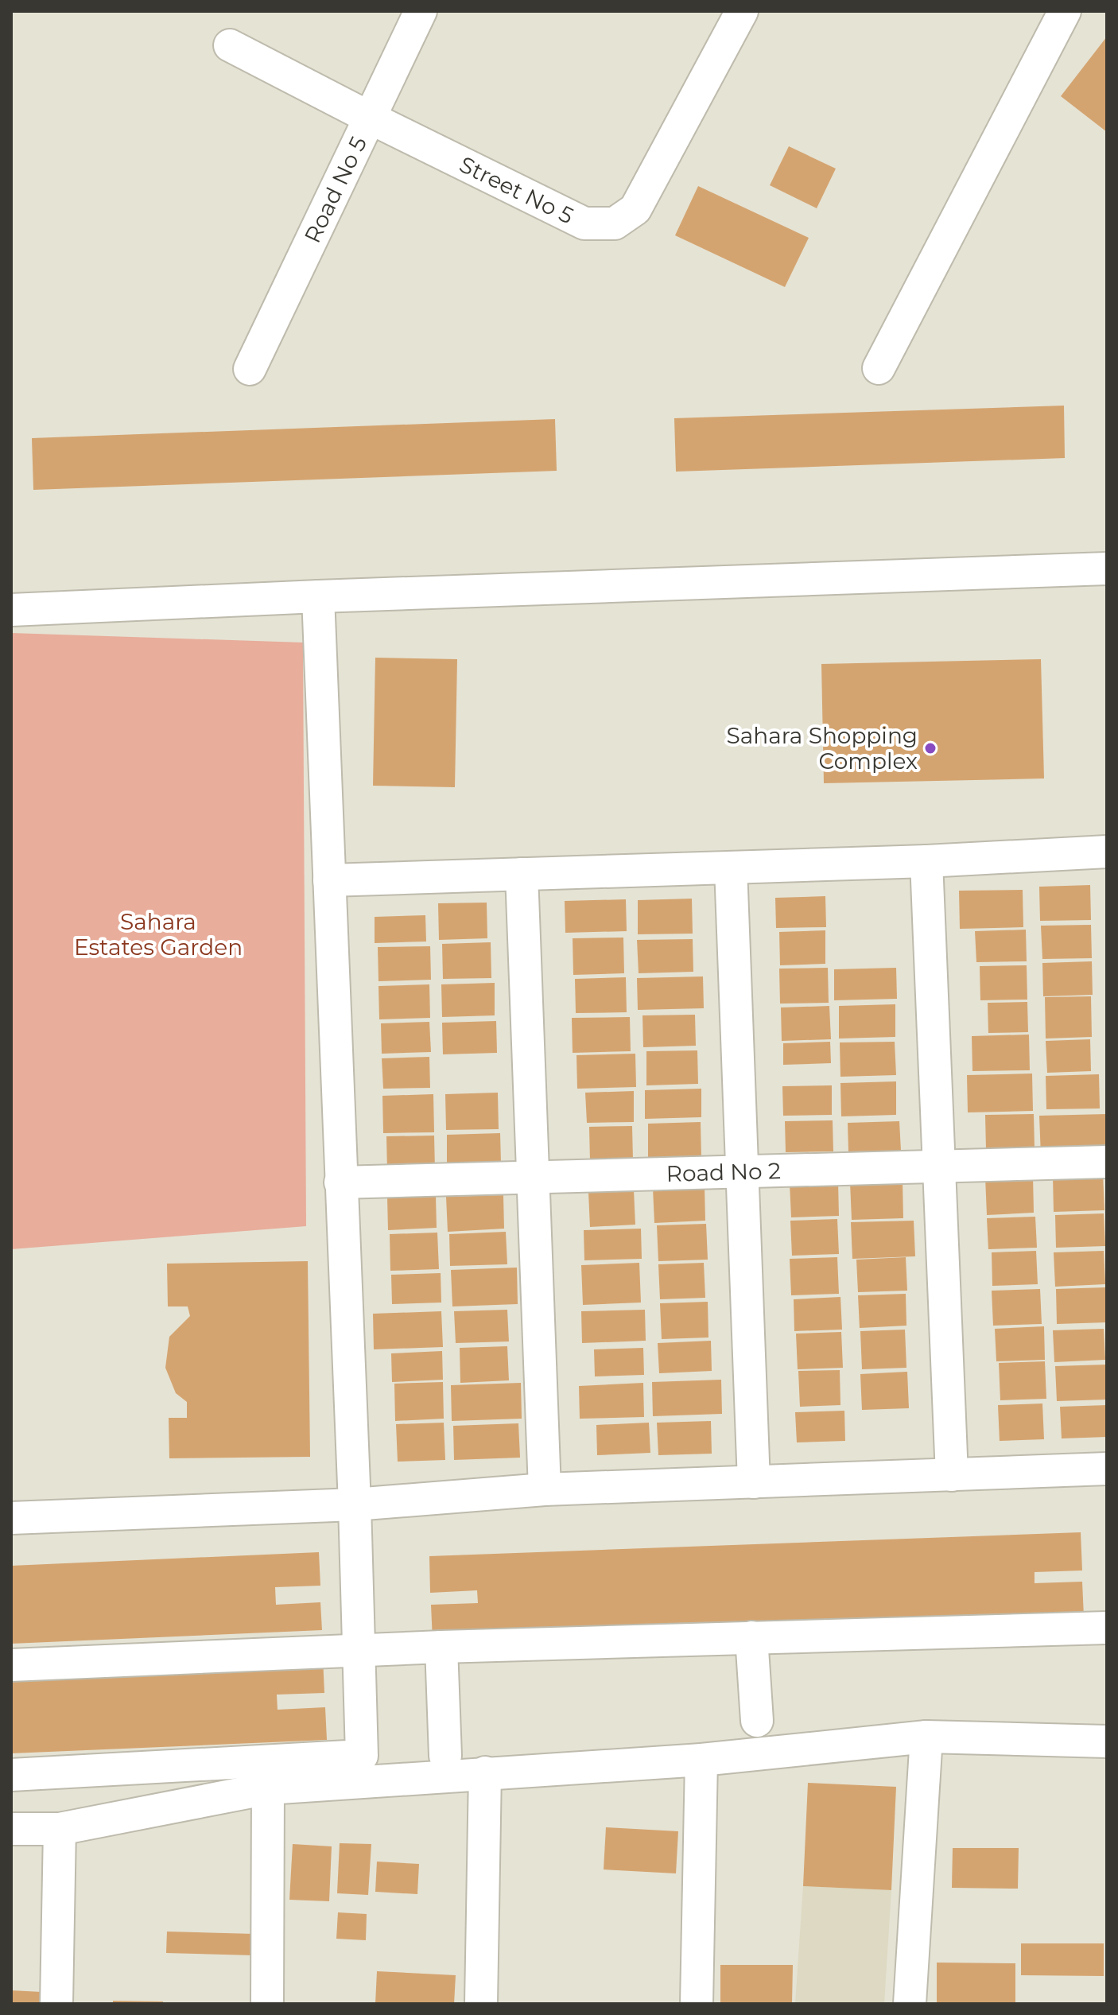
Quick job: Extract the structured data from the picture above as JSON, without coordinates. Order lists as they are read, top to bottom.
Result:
{
  "streets": {
    "street": ["Road No 5", "Street No 5", "Road No 2"]
  },
  "crossings": [
    ["Road No 5", "Street No 5"]
  ],
  "parks": ["Sahara Estates Garden"],
  "places": ["Sahara Shopping Complex"]
}
